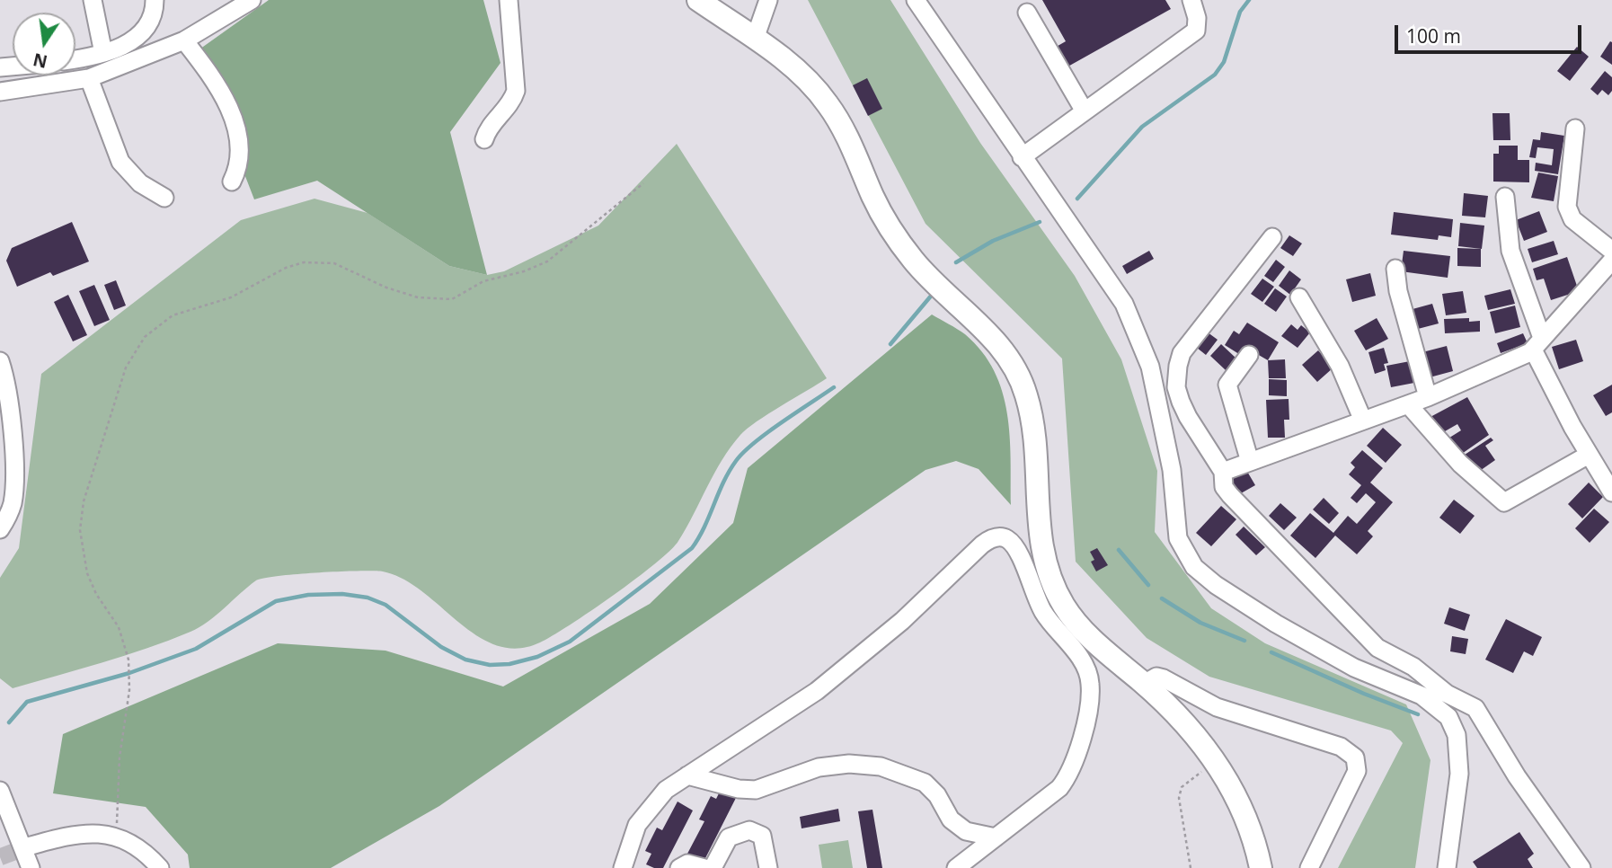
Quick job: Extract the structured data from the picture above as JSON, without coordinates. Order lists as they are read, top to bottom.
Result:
{
  "scale_bar": "100 m",
  "north": "bottom"
}
